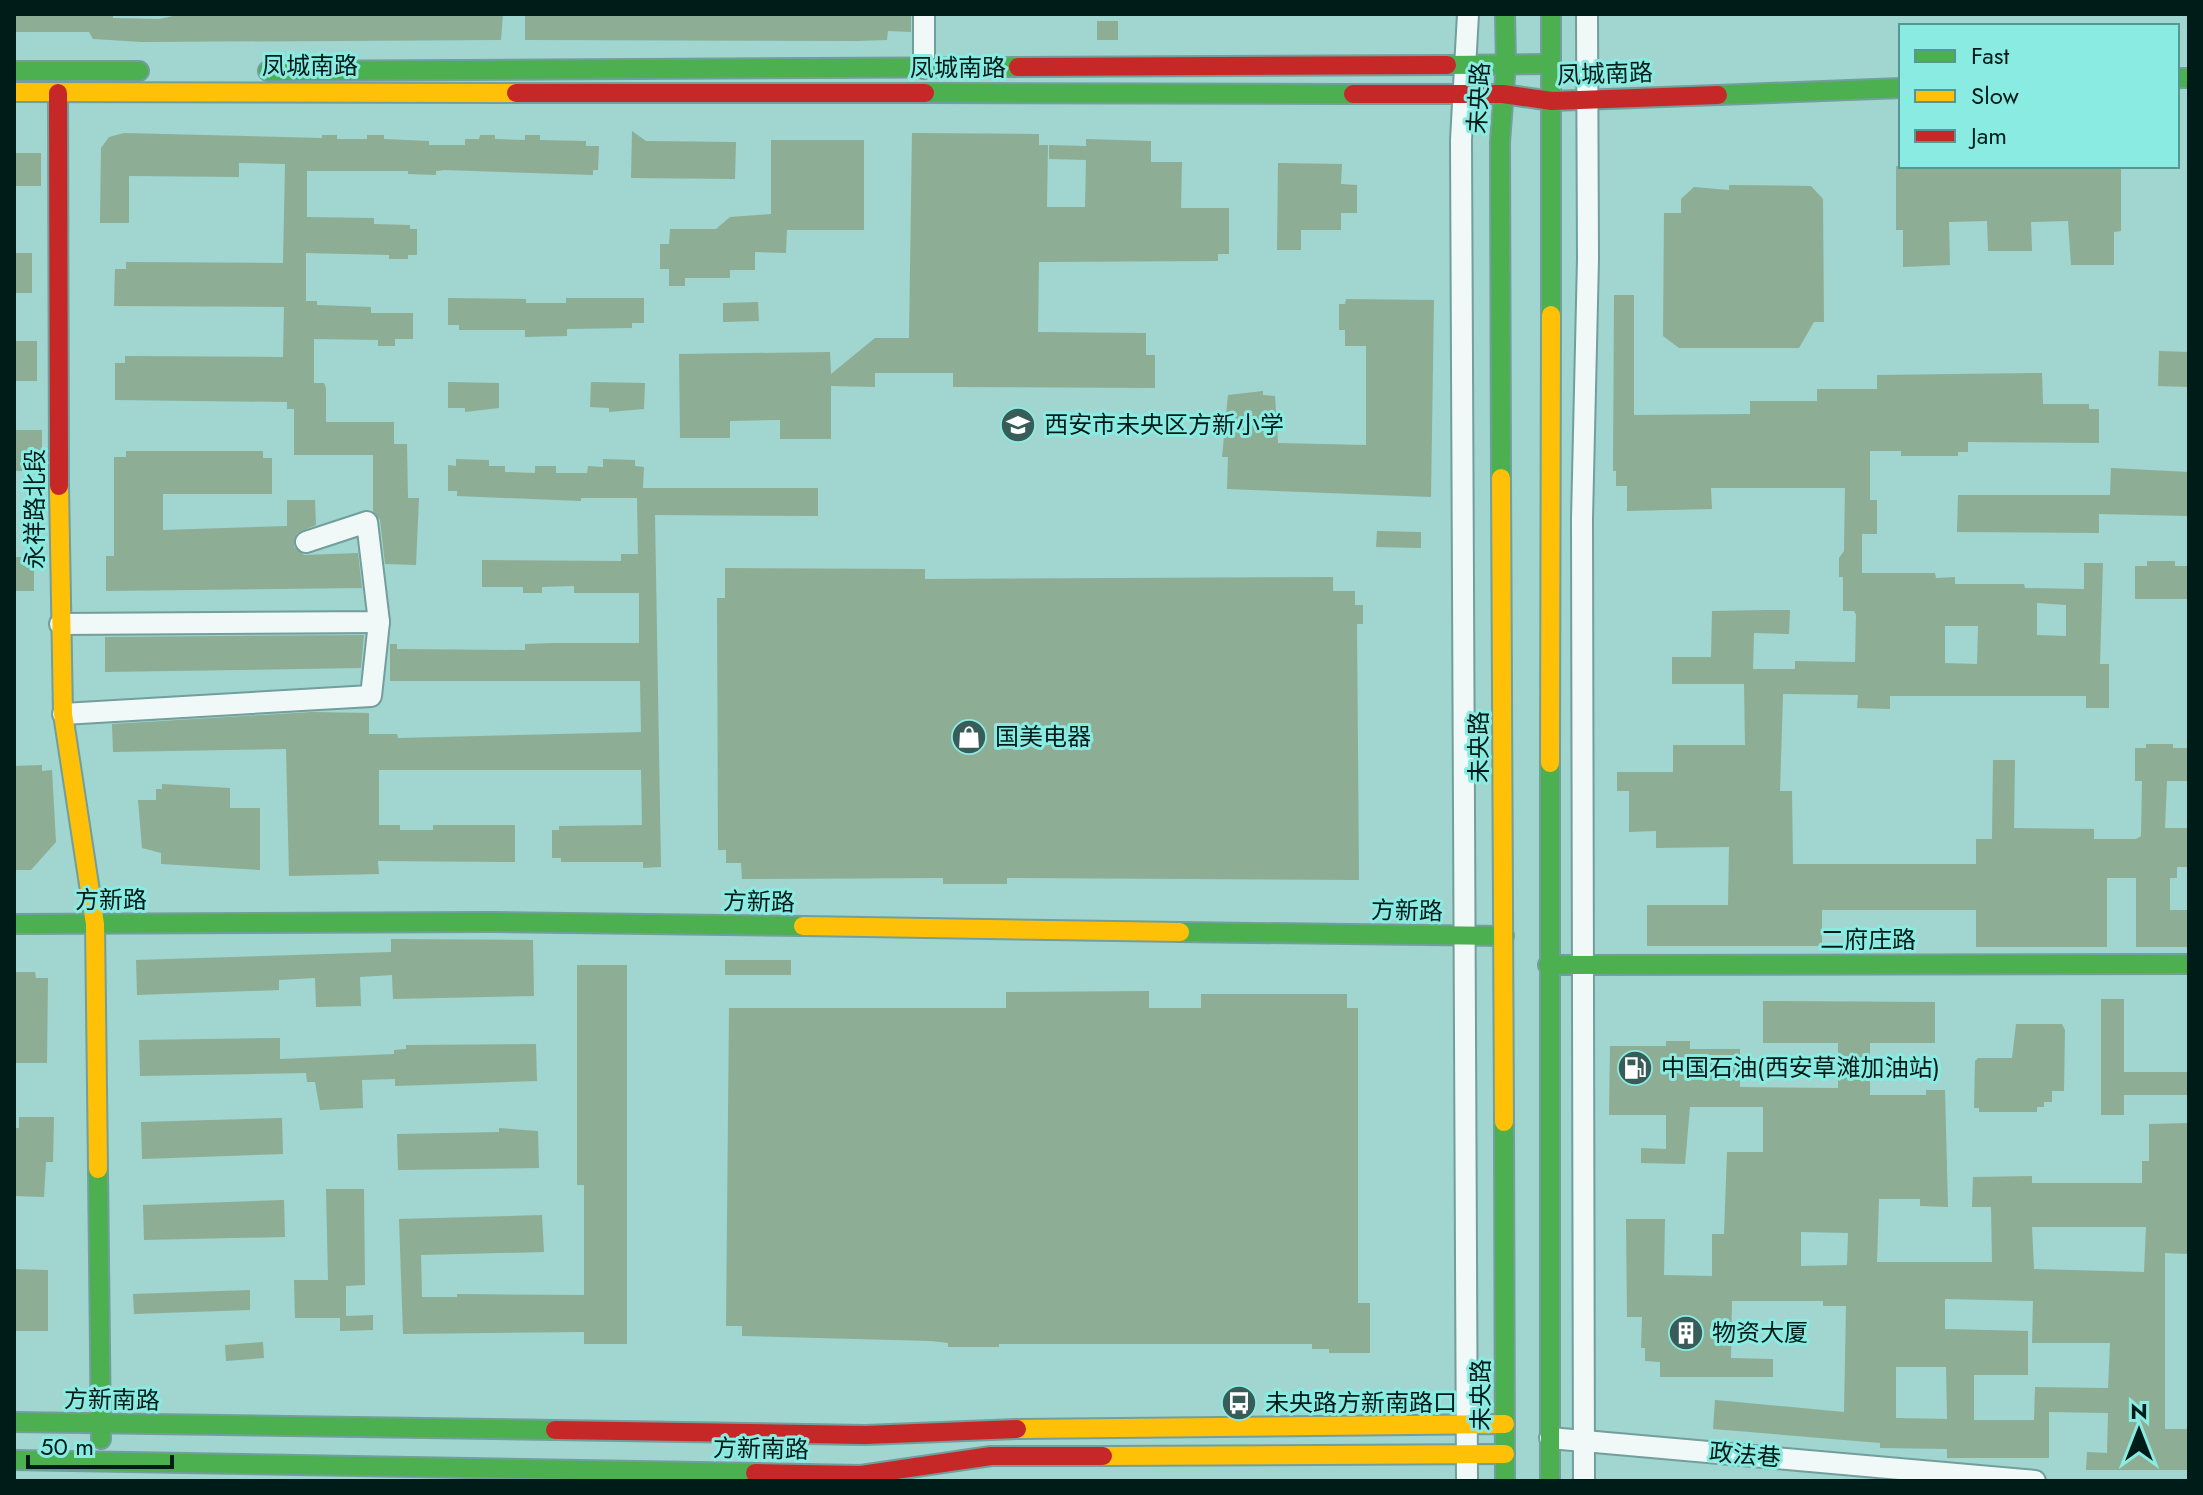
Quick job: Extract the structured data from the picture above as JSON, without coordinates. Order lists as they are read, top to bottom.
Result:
{
  "streets": {
    "street": [
      "凤城南路",
      "未央路",
      "永祥路北段",
      "方新路",
      "二府庄路",
      "方新南路",
      "政法巷"
    ]
  },
  "crossings": [
    ["凤城南路", "未央路"],
    ["凤城南路", "永祥路北段"],
    ["未央路", "方新路"],
    ["未央路", "方新南路"],
    ["永祥路北段", "方新路"],
    ["永祥路北段", "方新南路"]
  ],
  "places": {
    "school or university": ["西安市未央区方新小学"],
    "shop": ["国美电器"],
    "fuel station": ["中国石油(西安草滩加油站)"],
    "building": ["物资大厦"],
    "bus stop": ["未央路方新南路口"]
  },
  "legend": ["Fast", "Slow", "Jam"],
  "scale_bar": "50 m",
  "north": "top"
}
